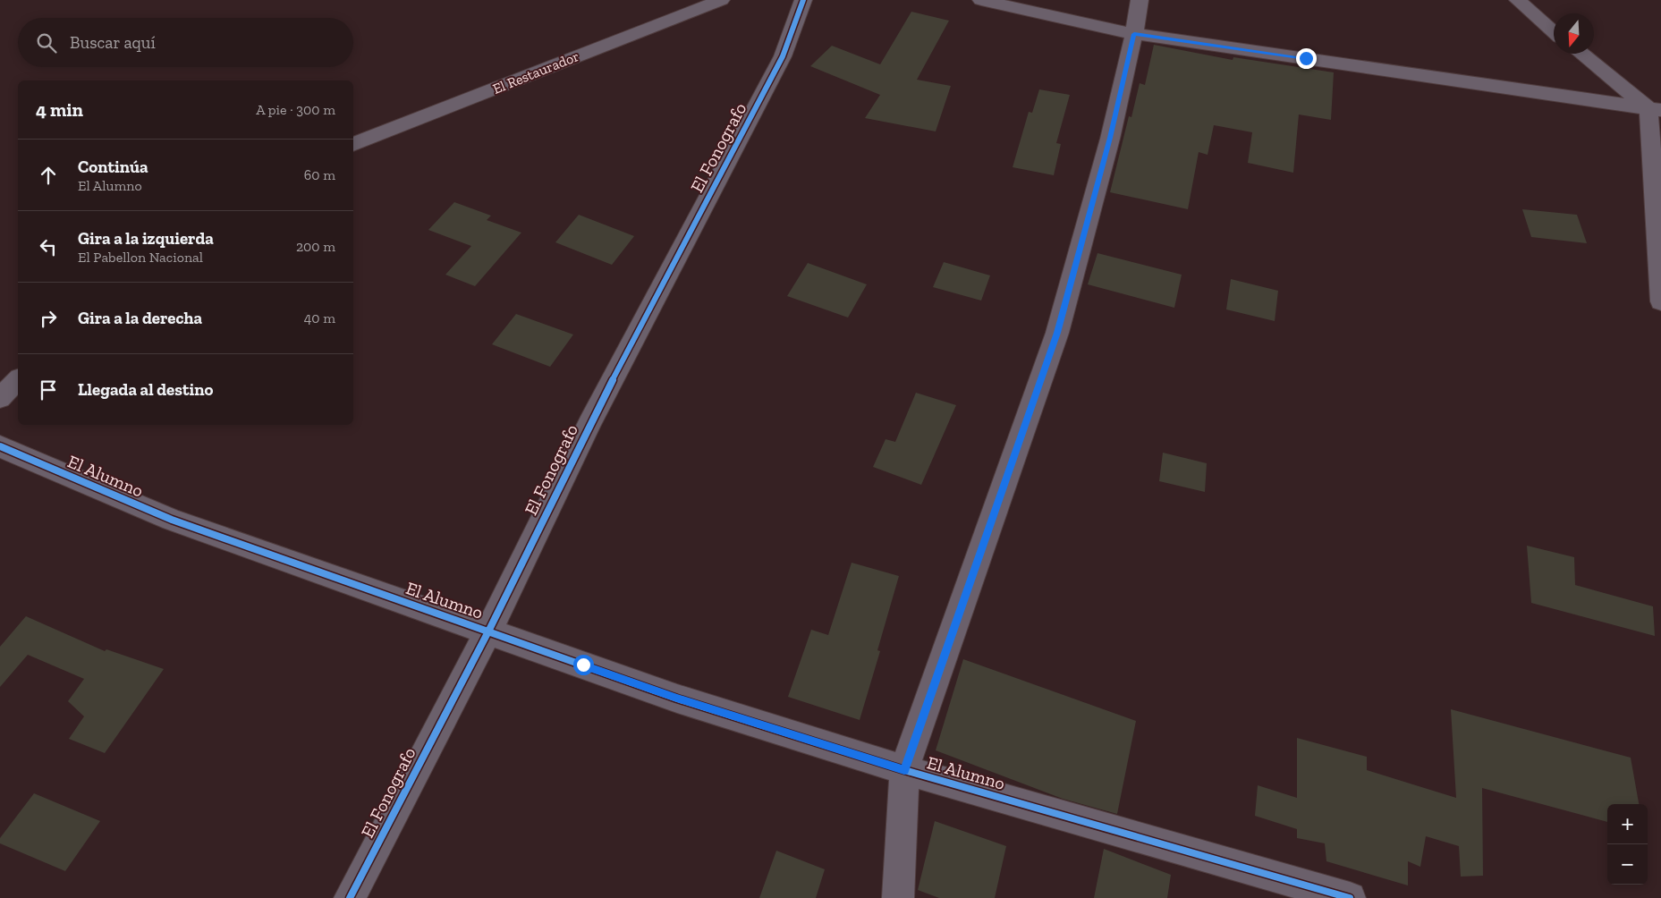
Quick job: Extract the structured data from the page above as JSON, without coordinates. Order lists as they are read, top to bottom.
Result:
{
  "streets": {
    "street": ["El Restaurador", "El Fonografo", "El Alumno"]
  },
  "crossings": [
    ["El Fonografo", "El Alumno"]
  ],
  "north": "bottom",
  "page": {
    "search": "Buscar aquí",
    "heading": ["4 min", "A pie · 300 m"],
    "list": [
      ["Continúa", "El Alumno", "60 m"],
      ["Gira a la izquierda", "El Pabellon Nacional", "200 m"],
      ["Gira a la derecha", "40 m"],
      "Llegada al destino"
    ],
    "map_buttons": ["+", "−"]
  }
}
